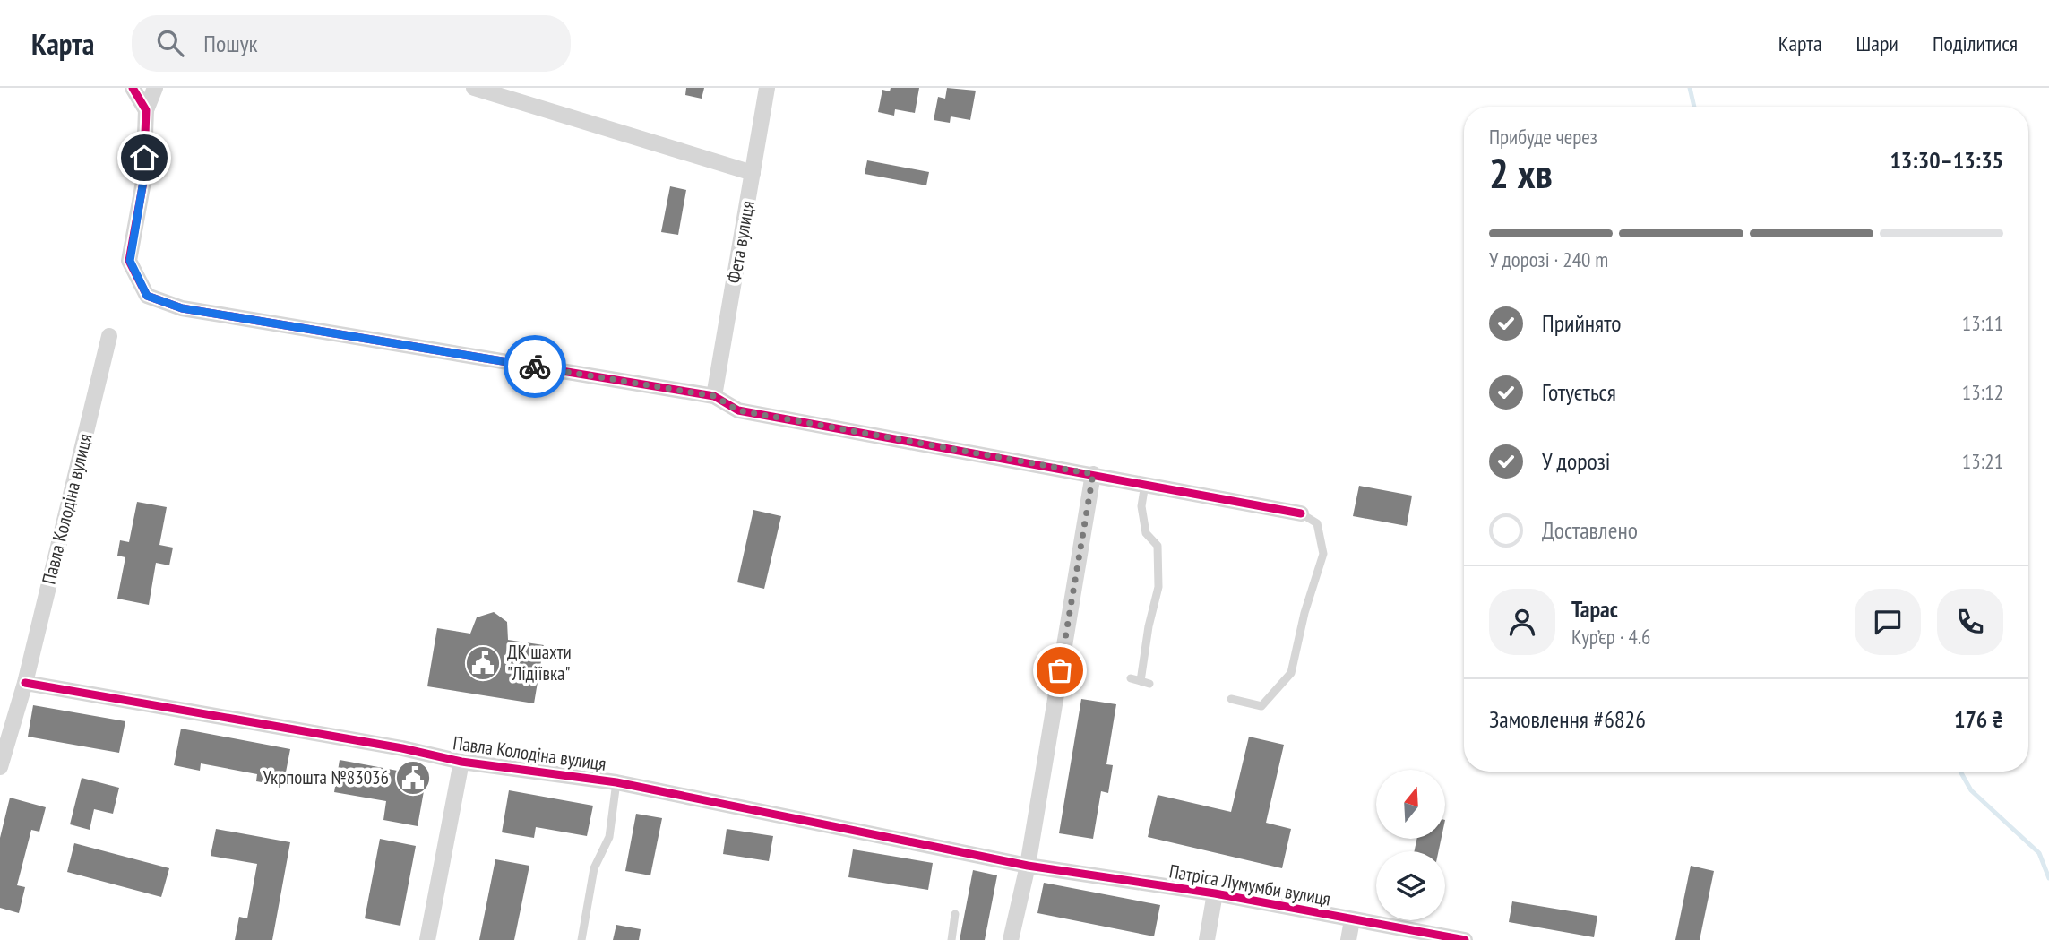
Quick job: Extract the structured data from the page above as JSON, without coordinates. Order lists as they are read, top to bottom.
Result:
{
  "streets": {
    "street": ["Фета вулиця", "Павла Колодіна вулиця", "Патріса Лумумби вулиця"]
  },
  "crossings": [
    ["Павла Колодіна вулиця", "Патріса Лумумби вулиця"]
  ],
  "places": {
    "public building": ["ДК шахти \"Лідіївка\"", "Укрпошта №83036"]
  },
  "north": "top",
  "page": {
    "header": "Карта",
    "search": "Пошук",
    "nav": ["Карта", "Шари", "Поділитися"],
    "heading": ["2 хв", "Прибуде через", "13:30–13:35"],
    "panel": [
      "Тарас",
      "Кур’єр · 4.6",
      "Замовлення #6826",
      "176 ₴"
    ],
    "bar": "У дорозі · 240 m",
    "list": [
      ["Прийнято", "13:11"],
      ["Готується", "13:12"],
      ["У дорозі", "13:21"],
      "Доставлено"
    ]
  }
}
